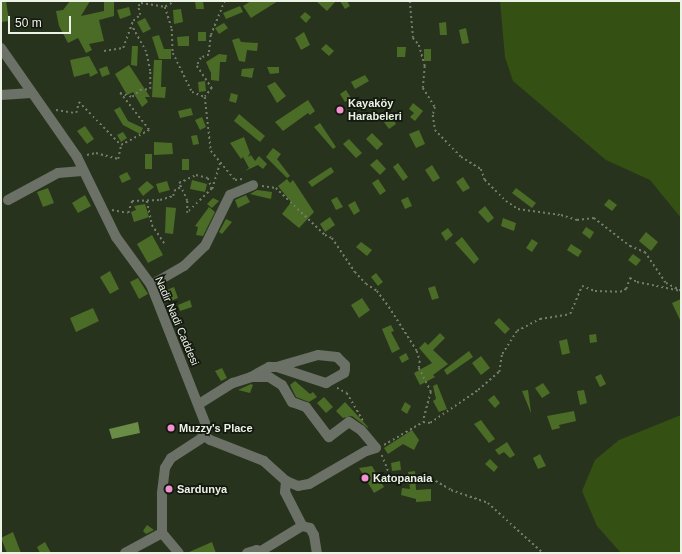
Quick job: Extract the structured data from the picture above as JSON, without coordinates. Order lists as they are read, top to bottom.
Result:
{
  "streets": {
    "street": ["Nadir Nadi Caddesi"]
  },
  "places": [
    "Kayaköy Harabeleri",
    "Muzzy's Place",
    "Katopanaia",
    "Sardunya"
  ],
  "scale_bar": "50 m"
}
